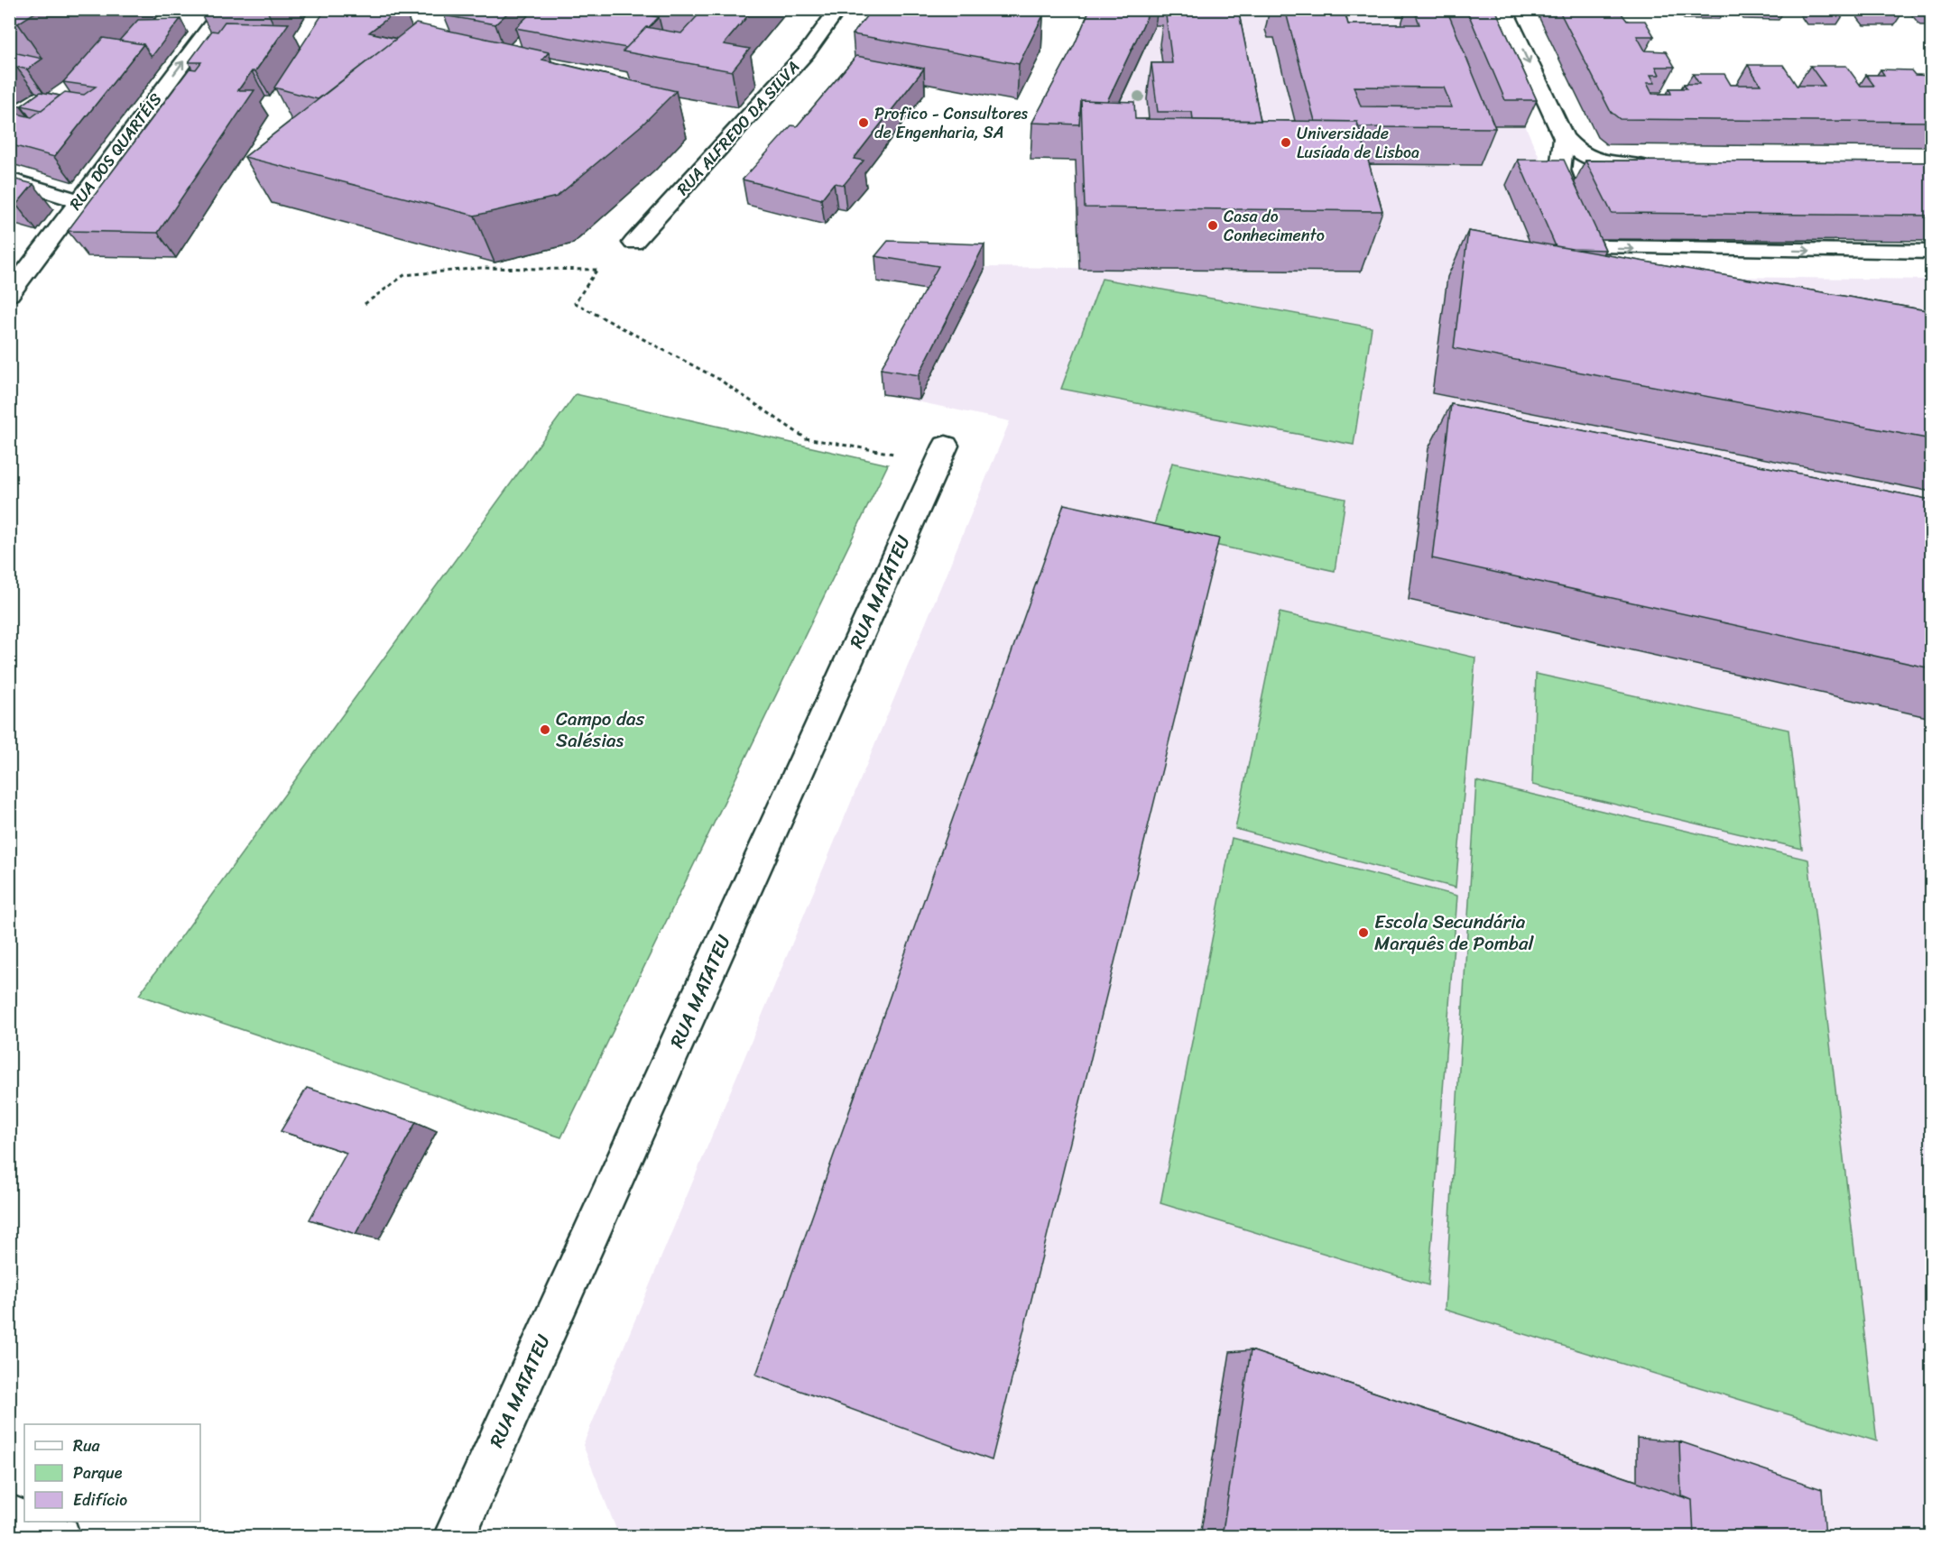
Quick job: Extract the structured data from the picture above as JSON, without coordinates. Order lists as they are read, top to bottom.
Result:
{
  "streets": {
    "street": ["RUA ALFREDO DA SILVA", "RUA DOS QUARTÉIS", "RUA MATATEU"]
  },
  "one_way": ["RUA DOS QUARTÉIS"],
  "places": [
    "Profico - Consultores de Engenharia, SA",
    "Universidade Lusíada de Lisboa",
    "Casa do Conhecimento",
    "Campo das Salésias",
    "Escola Secundária Marquês de Pombal"
  ],
  "legend": ["Rua", "Parque", "Edifício"]
}
